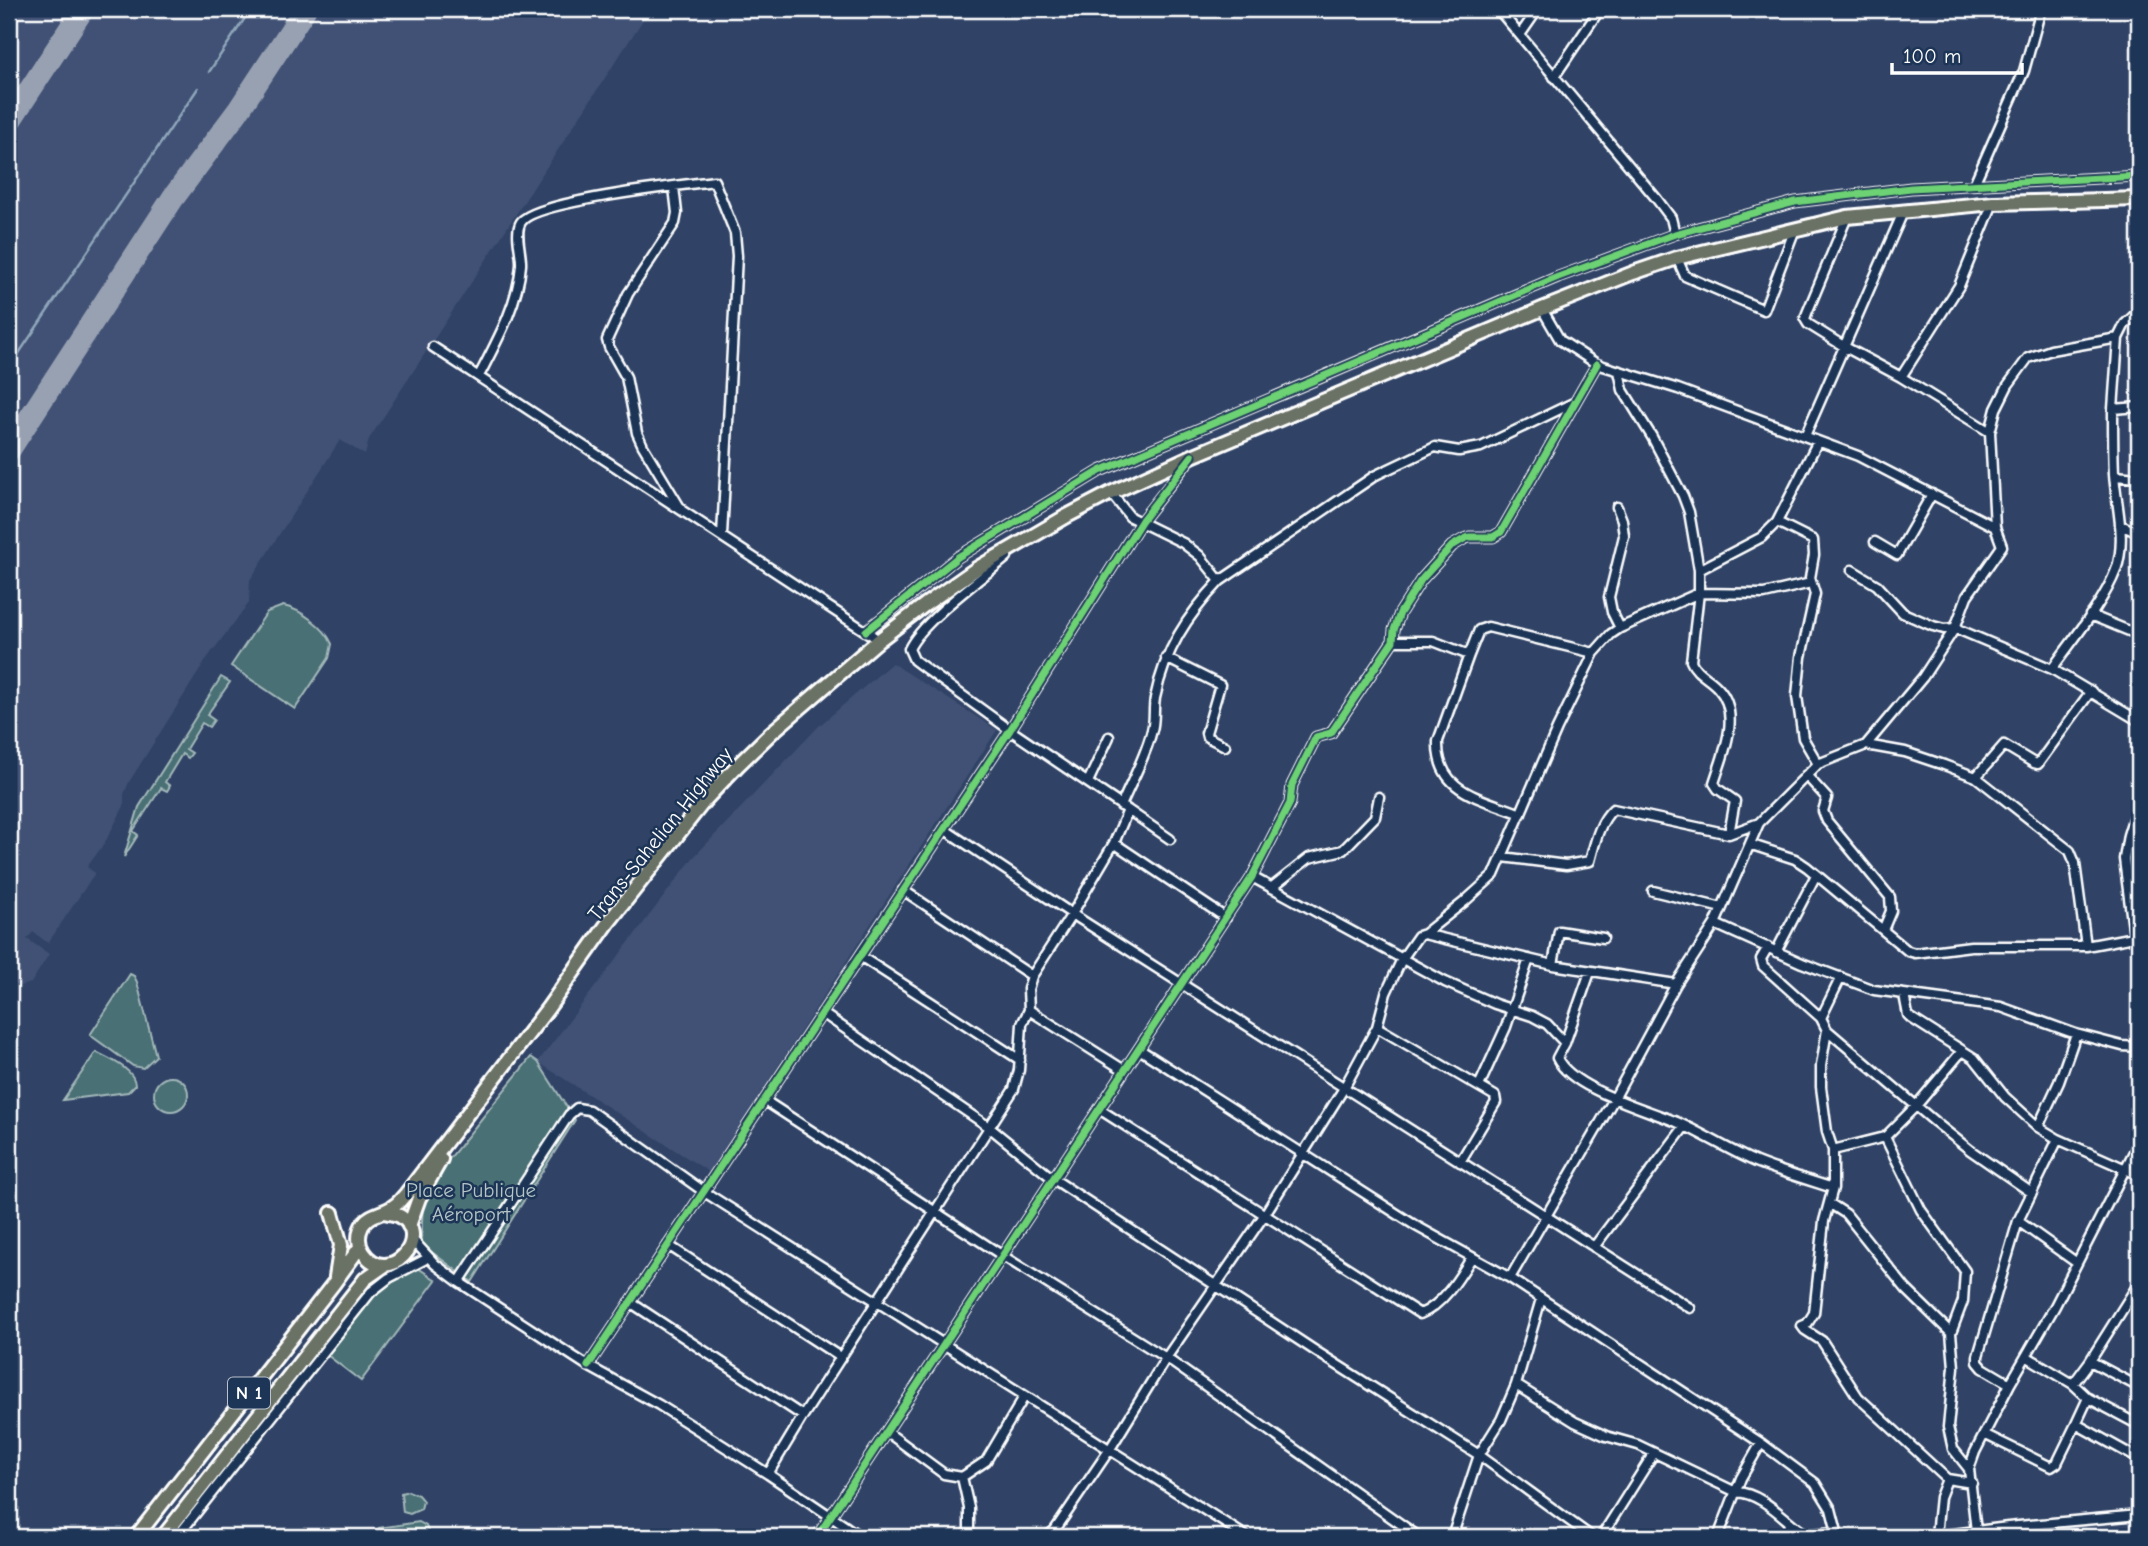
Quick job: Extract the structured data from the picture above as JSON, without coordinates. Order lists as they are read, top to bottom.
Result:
{
  "streets": {
    "highway": ["Trans-Sahelian Highway", "N 1"]
  },
  "crossings": [
    ["Trans-Sahelian Highway", "N 1"]
  ],
  "parks": ["Place Publique Aéroport"],
  "scale_bar": "100 m"
}
